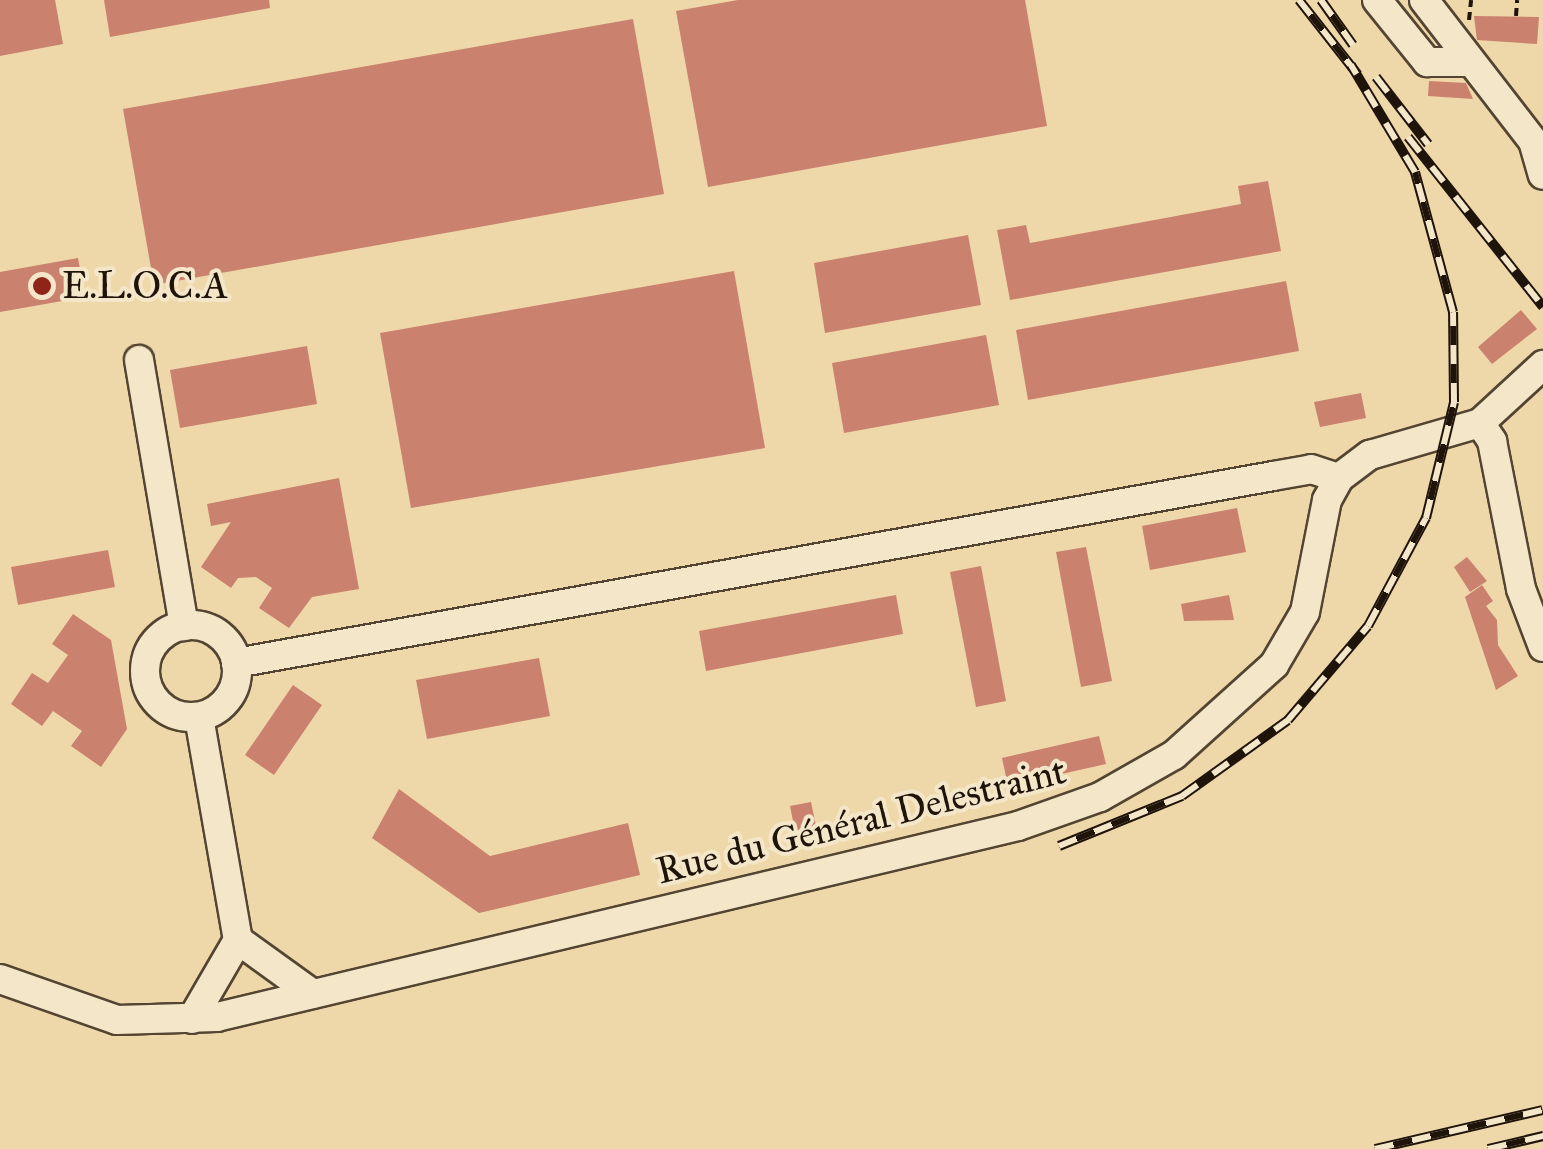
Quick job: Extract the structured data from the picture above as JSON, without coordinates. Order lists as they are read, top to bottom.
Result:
{
  "streets": {
    "street": ["Rue du Général Delestraint"]
  },
  "places": ["E.L.O.C.A"]
}
